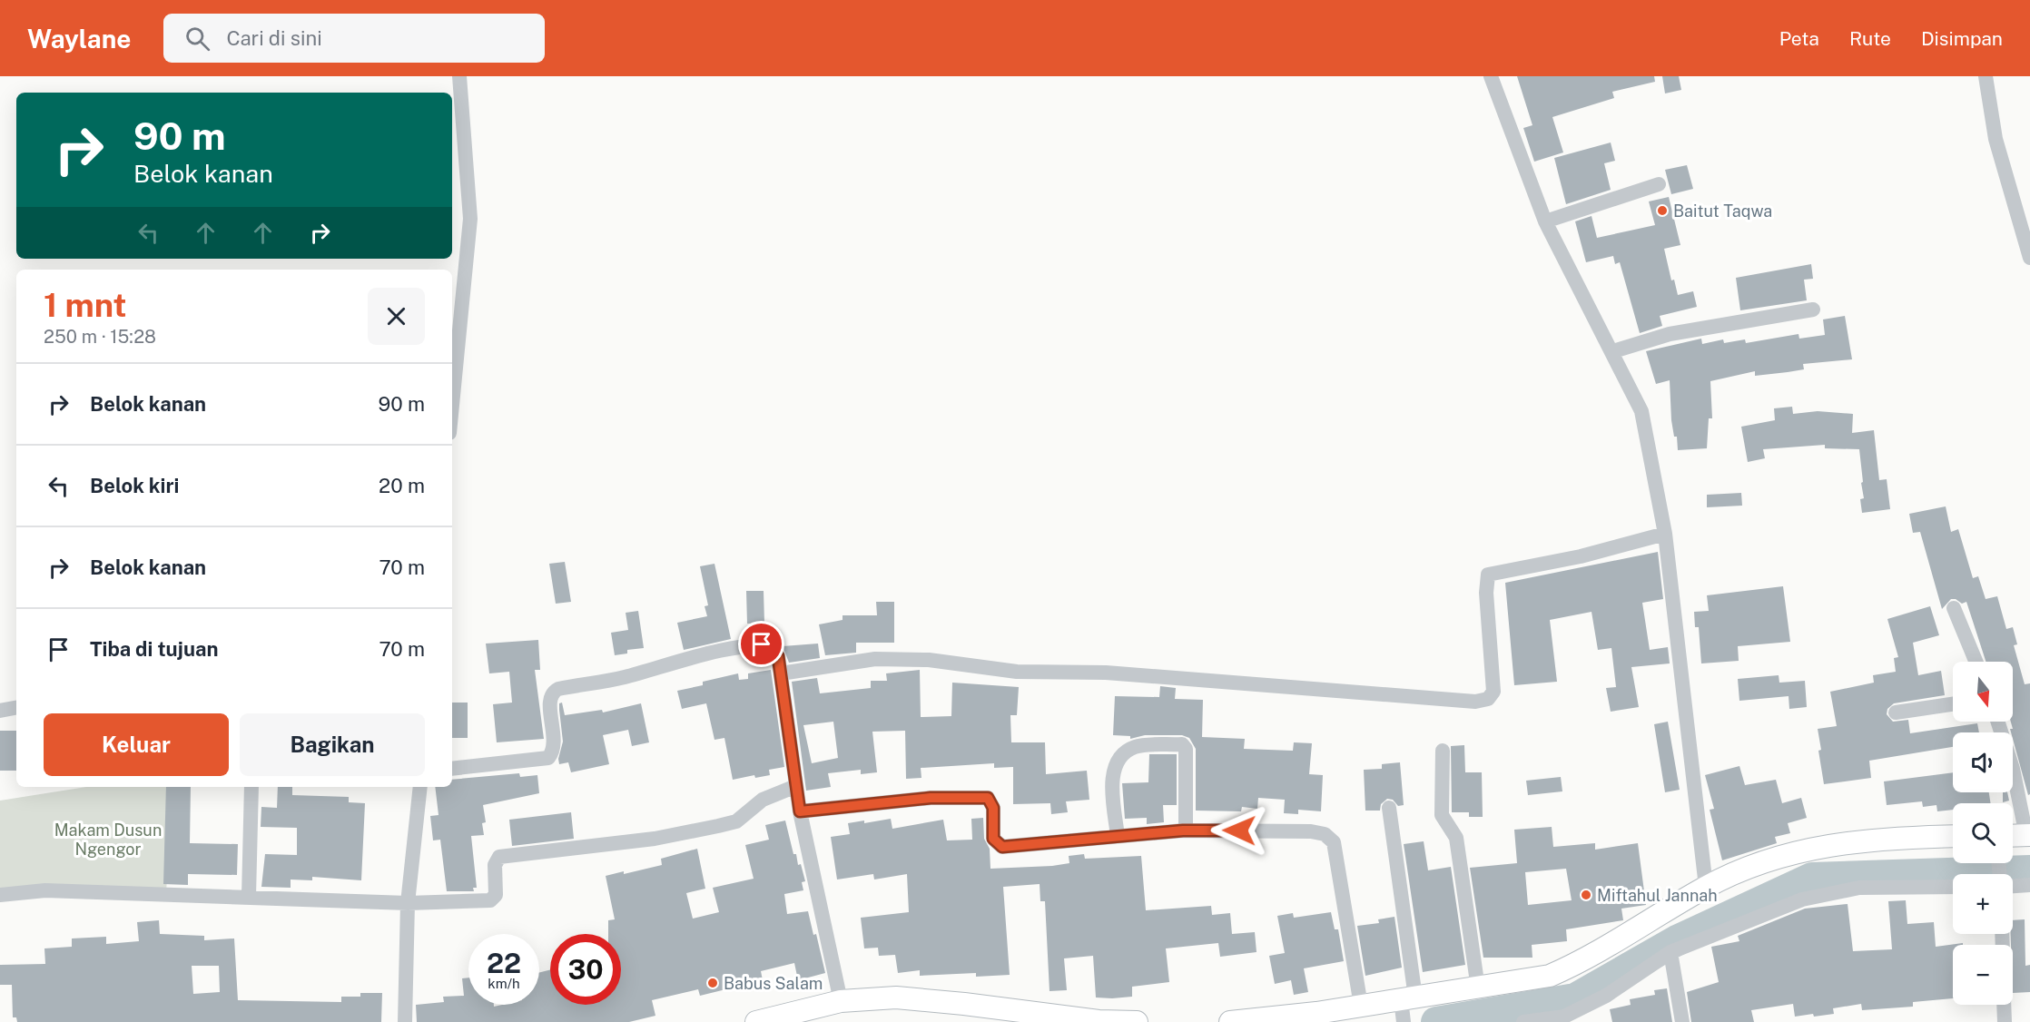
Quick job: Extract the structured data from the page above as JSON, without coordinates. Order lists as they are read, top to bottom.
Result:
{
  "parks": ["Makam Dusun Ngengor"],
  "places": ["Baitut Taqwa", "Miftahul Jannah", "Babus Salam"],
  "north": "bottom",
  "page": {
    "header": "Waylane",
    "search": "Cari di sini",
    "nav": ["Peta", "Rute", "Disimpan"],
    "turn": ["90 m", "Belok kanan"],
    "heading": ["1 mnt", "250 m · 15:28"],
    "list": [
      {
        "name": "Belok kanan",
        "value": "90 m"
      },
      {
        "name": "Belok kiri",
        "value": "20 m"
      },
      {
        "name": "Belok kanan",
        "value": "70 m"
      },
      {
        "name": "Tiba di tujuan",
        "value": "70 m"
      }
    ],
    "map_buttons": ["+", "−"],
    "buttons": ["Keluar", "Bagikan"],
    "speed": "22 km/h",
    "limit": "30"
  }
}
